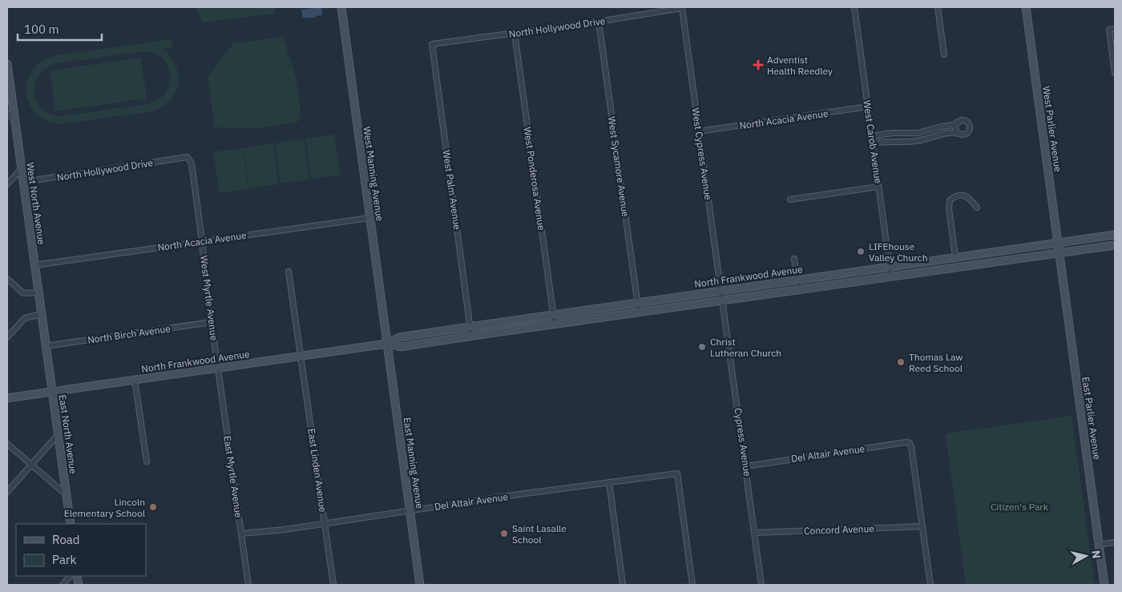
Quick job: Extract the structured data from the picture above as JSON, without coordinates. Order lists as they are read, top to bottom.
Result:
{
  "streets": {
    "street": [
      "North Hollywood Drive",
      "North Acacia Avenue",
      "West Parlier Avenue",
      "West Carob Avenue",
      "West Cypress Avenue",
      "West Sycamore Avenue",
      "West Manning Avenue",
      "West Ponderosa Avenue",
      "West Palm Avenue",
      "West North Avenue",
      "North Frankwood Avenue",
      "West Myrtle Avenue",
      "North Birch Avenue",
      "East Parlier Avenue",
      "East North Avenue",
      "Cypress Avenue",
      "Del Altair Avenue",
      "East Manning Avenue",
      "East Linden Avenue",
      "East Myrtle Avenue",
      "Concord Avenue"
    ]
  },
  "crossings": [
    ["North Hollywood Drive", "West Cypress Avenue"],
    ["North Hollywood Drive", "West Sycamore Avenue"],
    ["North Hollywood Drive", "West Ponderosa Avenue"],
    ["North Hollywood Drive", "West Palm Avenue"],
    ["North Hollywood Drive", "West North Avenue"],
    ["North Hollywood Drive", "West Myrtle Avenue"],
    ["North Acacia Avenue", "West Carob Avenue"],
    ["North Acacia Avenue", "West Cypress Avenue"],
    ["North Acacia Avenue", "West Manning Avenue"],
    ["North Acacia Avenue", "West North Avenue"],
    ["North Acacia Avenue", "West Myrtle Avenue"],
    ["West Parlier Avenue", "North Frankwood Avenue"],
    ["West Parlier Avenue", "East Parlier Avenue"],
    ["West Carob Avenue", "North Frankwood Avenue"],
    ["West Cypress Avenue", "North Frankwood Avenue"],
    ["West Cypress Avenue", "Cypress Avenue"],
    ["West Sycamore Avenue", "North Frankwood Avenue"],
    ["West Manning Avenue", "North Frankwood Avenue"],
    ["West Manning Avenue", "East Manning Avenue"],
    ["West Ponderosa Avenue", "North Frankwood Avenue"],
    ["West Palm Avenue", "North Frankwood Avenue"],
    ["West North Avenue", "North Birch Avenue"],
    ["West North Avenue", "East North Avenue"],
    ["North Frankwood Avenue", "West Myrtle Avenue"],
    ["North Frankwood Avenue", "East Parlier Avenue"],
    ["North Frankwood Avenue", "East North Avenue"],
    ["North Frankwood Avenue", "Cypress Avenue"],
    ["North Frankwood Avenue", "East Manning Avenue"],
    ["North Frankwood Avenue", "East Linden Avenue"],
    ["North Frankwood Avenue", "East Myrtle Avenue"],
    ["West Myrtle Avenue", "North Birch Avenue"],
    ["West Myrtle Avenue", "East Myrtle Avenue"],
    ["North Birch Avenue", "East North Avenue"],
    ["Cypress Avenue", "Del Altair Avenue"],
    ["Cypress Avenue", "Concord Avenue"],
    ["Del Altair Avenue", "East Manning Avenue"],
    ["Del Altair Avenue", "East Linden Avenue"],
    ["Del Altair Avenue", "East Myrtle Avenue"],
    ["Del Altair Avenue", "Concord Avenue"]
  ],
  "parks": ["Citizen's Park"],
  "places": {
    "health": ["Adventist Health Reedley"],
    "other": [
      "LIFEhouse Valley Church",
      "Christ Lutheran Church",
      "Thomas Law Reed School",
      "Lincoln Elementary School",
      "Saint Lasalle School"
    ]
  },
  "legend": ["Road", "Park"],
  "scale_bar": "100 m",
  "north": "right"
}
